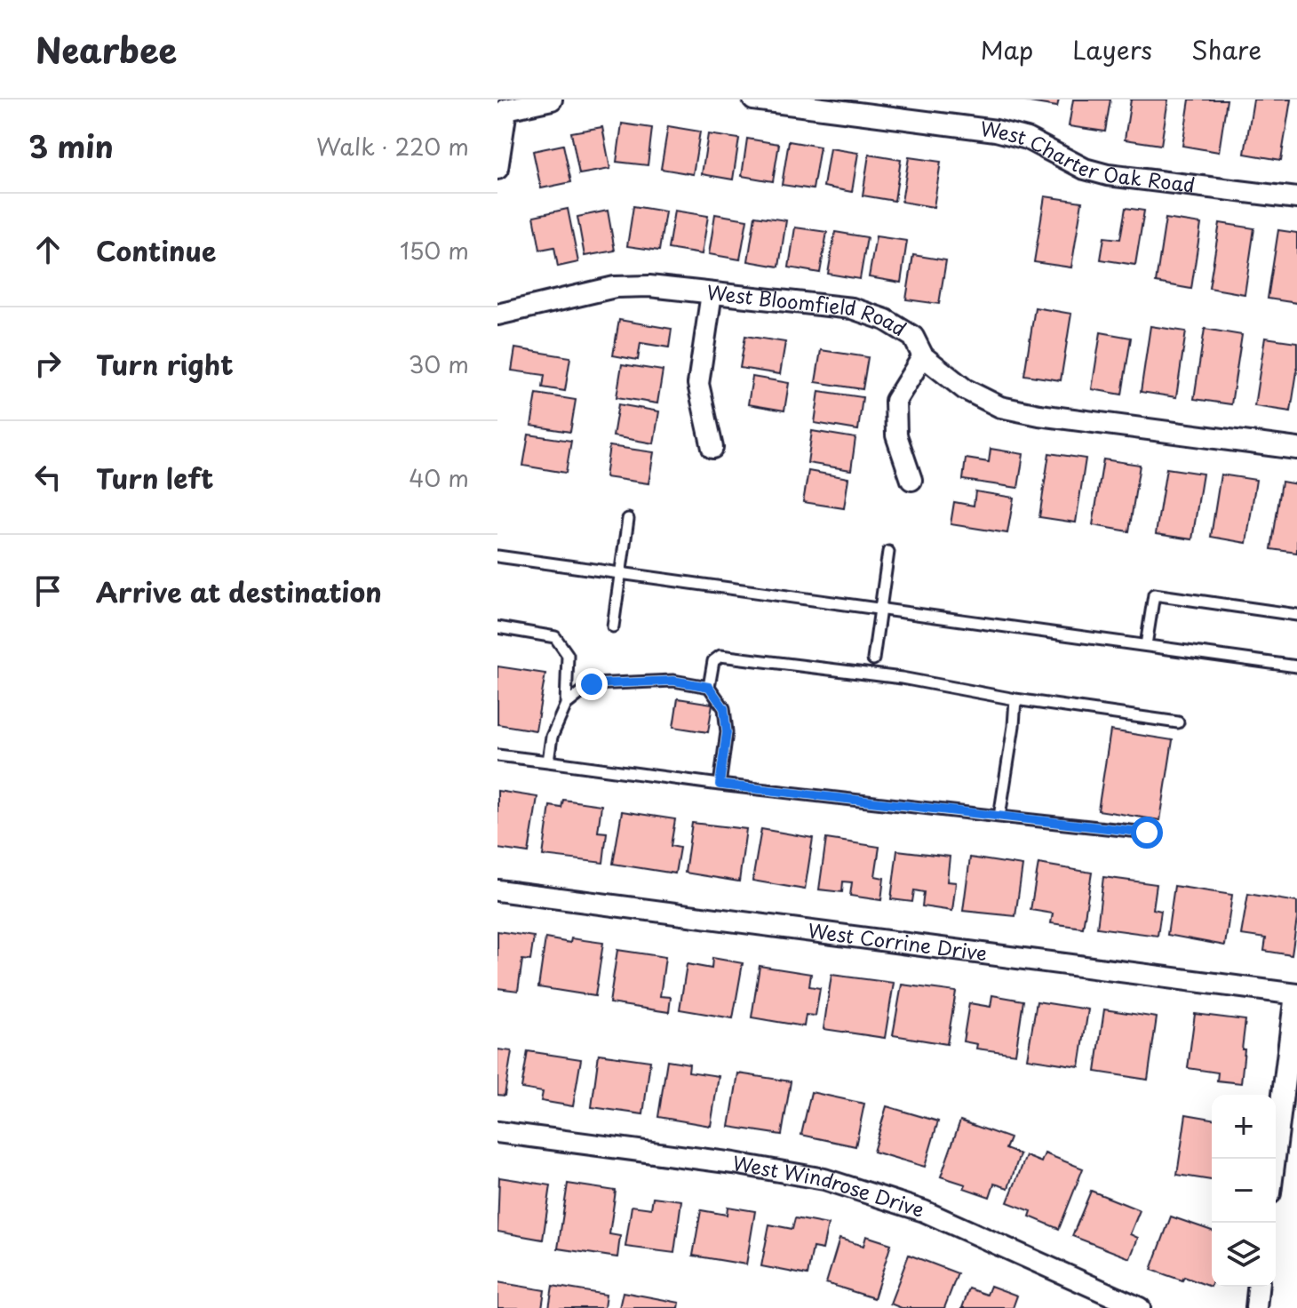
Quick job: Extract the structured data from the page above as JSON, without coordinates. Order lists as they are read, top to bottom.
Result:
{
  "streets": {
    "street": [
      "West Charter Oak Road",
      "West Bloomfield Road",
      "West Corrine Drive",
      "West Windrose Drive"
    ]
  },
  "page": {
    "header": "Nearbee",
    "nav": ["Map", "Layers", "Share"],
    "heading": ["3 min", "Walk · 220 m"],
    "list": [
      ["Continue", "150 m"],
      ["Turn right", "30 m"],
      ["Turn left", "40 m"],
      "Arrive at destination"
    ],
    "map_buttons": ["+", "−"]
  }
}
